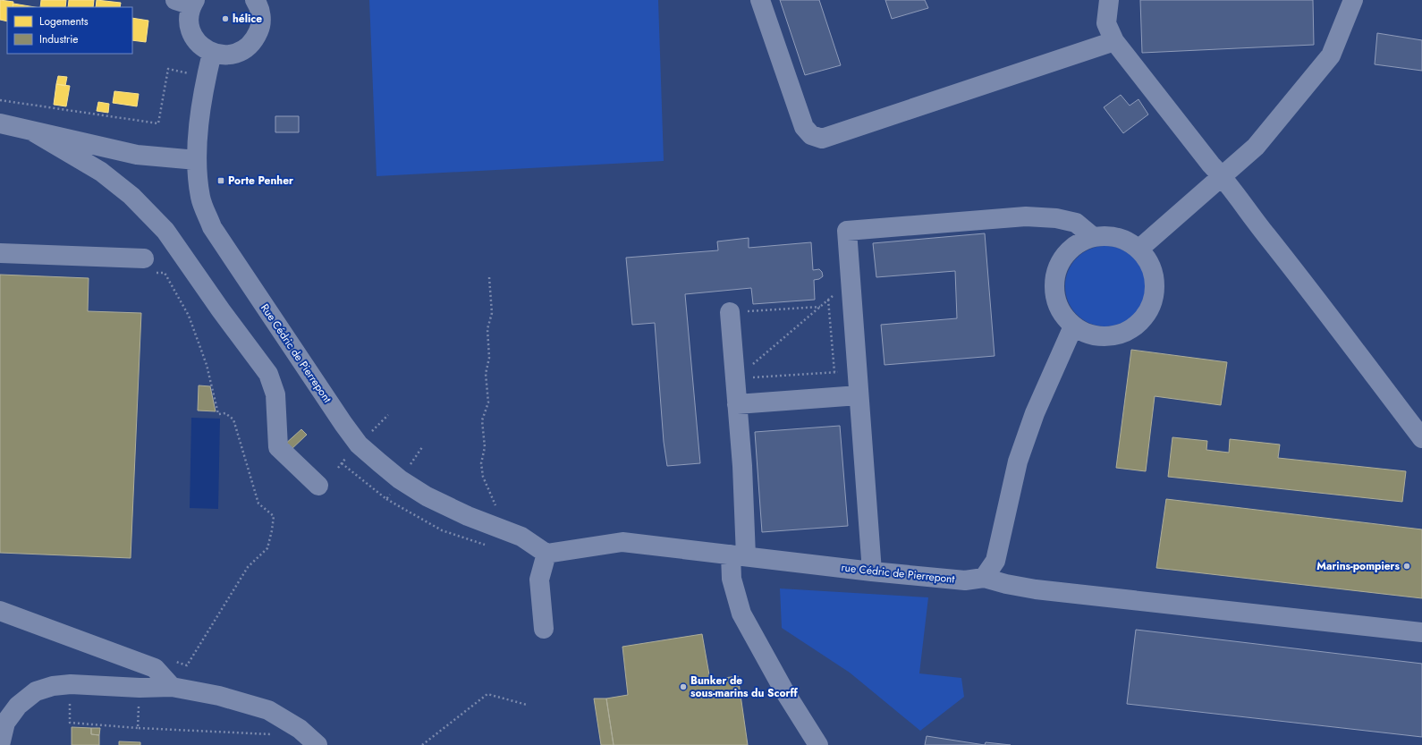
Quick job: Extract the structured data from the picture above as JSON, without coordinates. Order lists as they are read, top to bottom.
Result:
{
  "streets": {
    "street": ["Rue Cédric de Pierrepont", "rue Cédric de Pierrepont"]
  },
  "crossings": [
    ["Rue Cédric de Pierrepont", "rue Cédric de Pierrepont"]
  ],
  "places": {
    "other": ["hélice", "Marins-pompiers", "Bunker de sous-marins du Scorff"],
    "transit": ["Porte Penher"]
  },
  "legend": ["Logements", "Industrie"]
}
